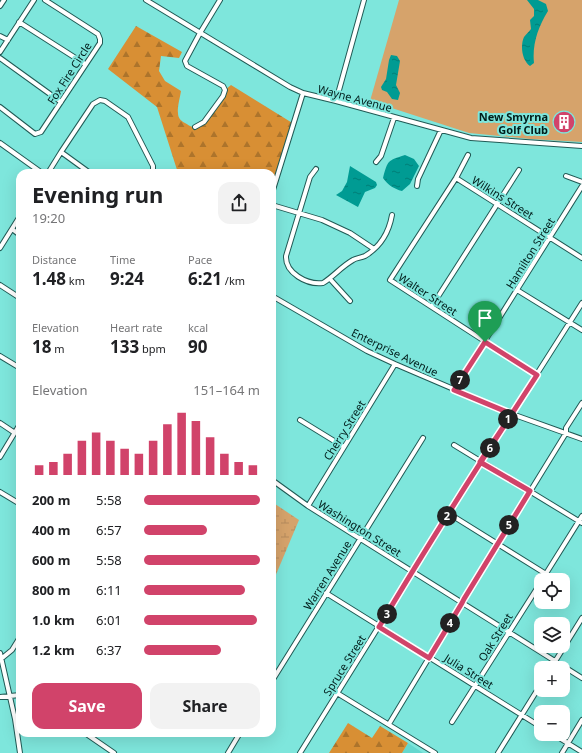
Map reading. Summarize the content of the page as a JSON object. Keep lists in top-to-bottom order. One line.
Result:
{"streets":{"street":["Fox Fire Circle","Wayne Avenue","Wilkins Street","Hamilton Street","Walter Street","Enterprise Avenue","Cherry Street","Washington Street","Warren Avenue","Oak Street","Spruce Street","Julia Street"]},"crossings":[["Wilkins Street","Hamilton Street"],["Wilkins Street","Walter Street"],["Hamilton Street","Walter Street"],["Hamilton Street","Enterprise Avenue"],["Walter Street","Spruce Street"],["Enterprise Avenue","Cherry Street"],["Enterprise Avenue","Spruce Street"],["Cherry Street","Washington Street"],["Washington Street","Warren Avenue"],["Washington Street","Oak Street"],["Washington Street","Spruce Street"],["Warren Avenue","Julia Street"],["Oak Street","Julia Street"],["Spruce Street","Julia Street"]],"places":{"building":["New Smyrna Golf Club"]},"page":{"heading":["Evening run","19:20"],"stats":[["Distance","1.48 km"],["Time","9:24"],["Pace","6:21 /km"],["Elevation","18 m"],["Heart rate","133 bpm"],["kcal","90"]],"pins":["7","1","6","2","5","3","4"],"chart":["Elevation","151–164 m"],"list":[{"name":"200 m","note":"5:58"},{"name":"400 m","note":"6:57"},{"name":"600 m","note":"5:58"},{"name":"800 m","note":"6:11"},{"name":"1.0 km","note":"6:01"},{"name":"1.2 km","note":"6:37"}],"map_buttons":["+","−"],"buttons":["Save","Share"]}}
